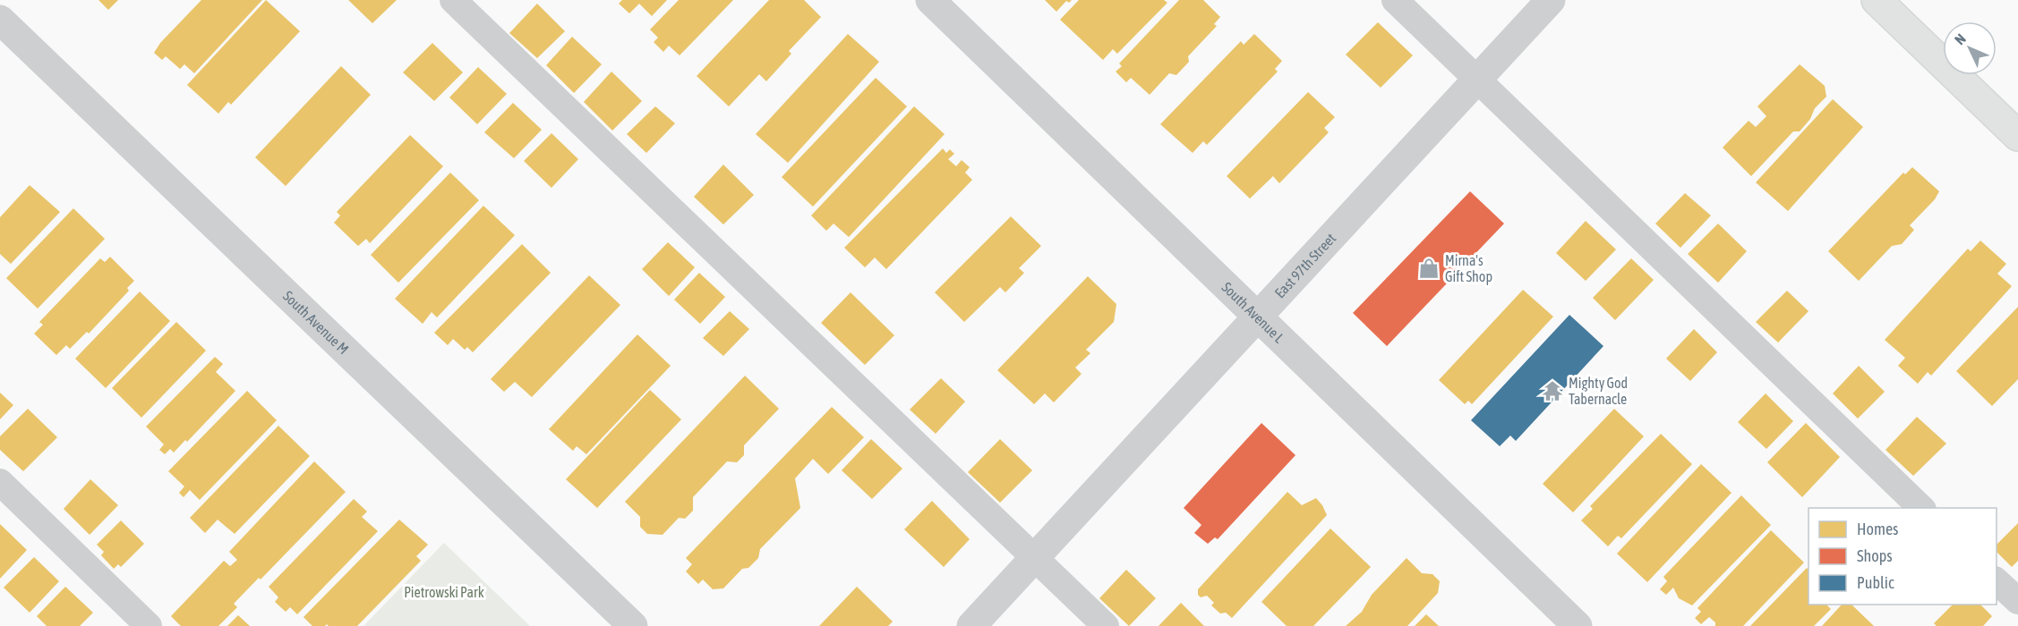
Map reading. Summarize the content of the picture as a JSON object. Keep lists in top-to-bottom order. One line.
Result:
{"streets":{"street":["East 97th Street","South Avenue L","South Avenue M"]},"crossings":[["East 97th Street","South Avenue L"]],"parks":["Pietrowski Park"],"places":{"shop":["Mirna's Gift Shop"],"temple":["Mighty God Tabernacle"]},"legend":["Homes","Shops","Public"],"north":"top left"}
